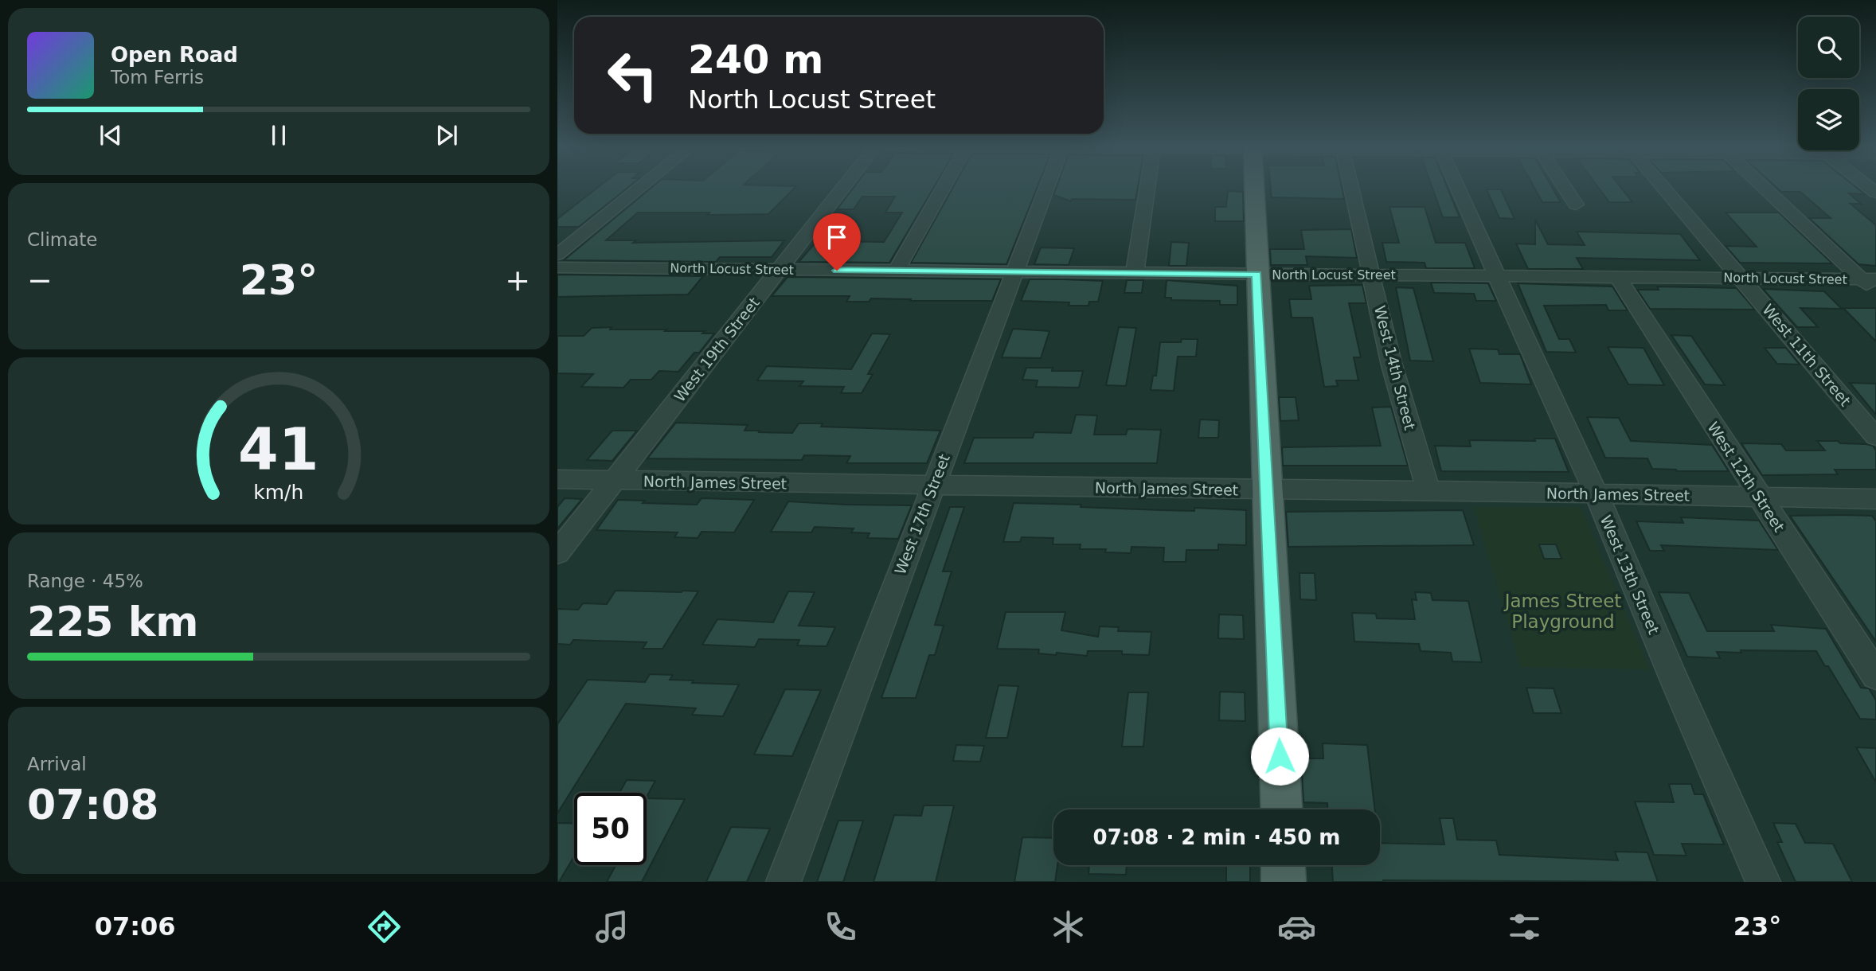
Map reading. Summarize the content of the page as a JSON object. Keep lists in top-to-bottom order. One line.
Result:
{"streets":{"street":["North Locust Street","West 19th Street","West 11th Street","West 14th Street","West 12th Street","North James Street","West 17th Street","West 13th Street"]},"crossings":[["North Locust Street","West 19th Street"],["North Locust Street","West 11th Street"],["North Locust Street","West 14th Street"],["North Locust Street","West 12th Street"],["North Locust Street","West 17th Street"],["North Locust Street","West 13th Street"],["West 19th Street","North James Street"],["West 14th Street","North James Street"],["West 12th Street","North James Street"],["North James Street","West 17th Street"],["North James Street","West 13th Street"]],"parks":["James Street Playground"],"page":{"turn":["240 m","North Locust Street"],"song":["Open Road","Tom Ferris"],"tile":["Climate",["Range · 45%","225 km"],["Arrival","07:08"]],"heat":["−","23°","+"],"limit":"50","trip":"07:08 · 2 min · 450 m","tabs":["07:06","23°"],"gauge":["41","km/h"]}}
